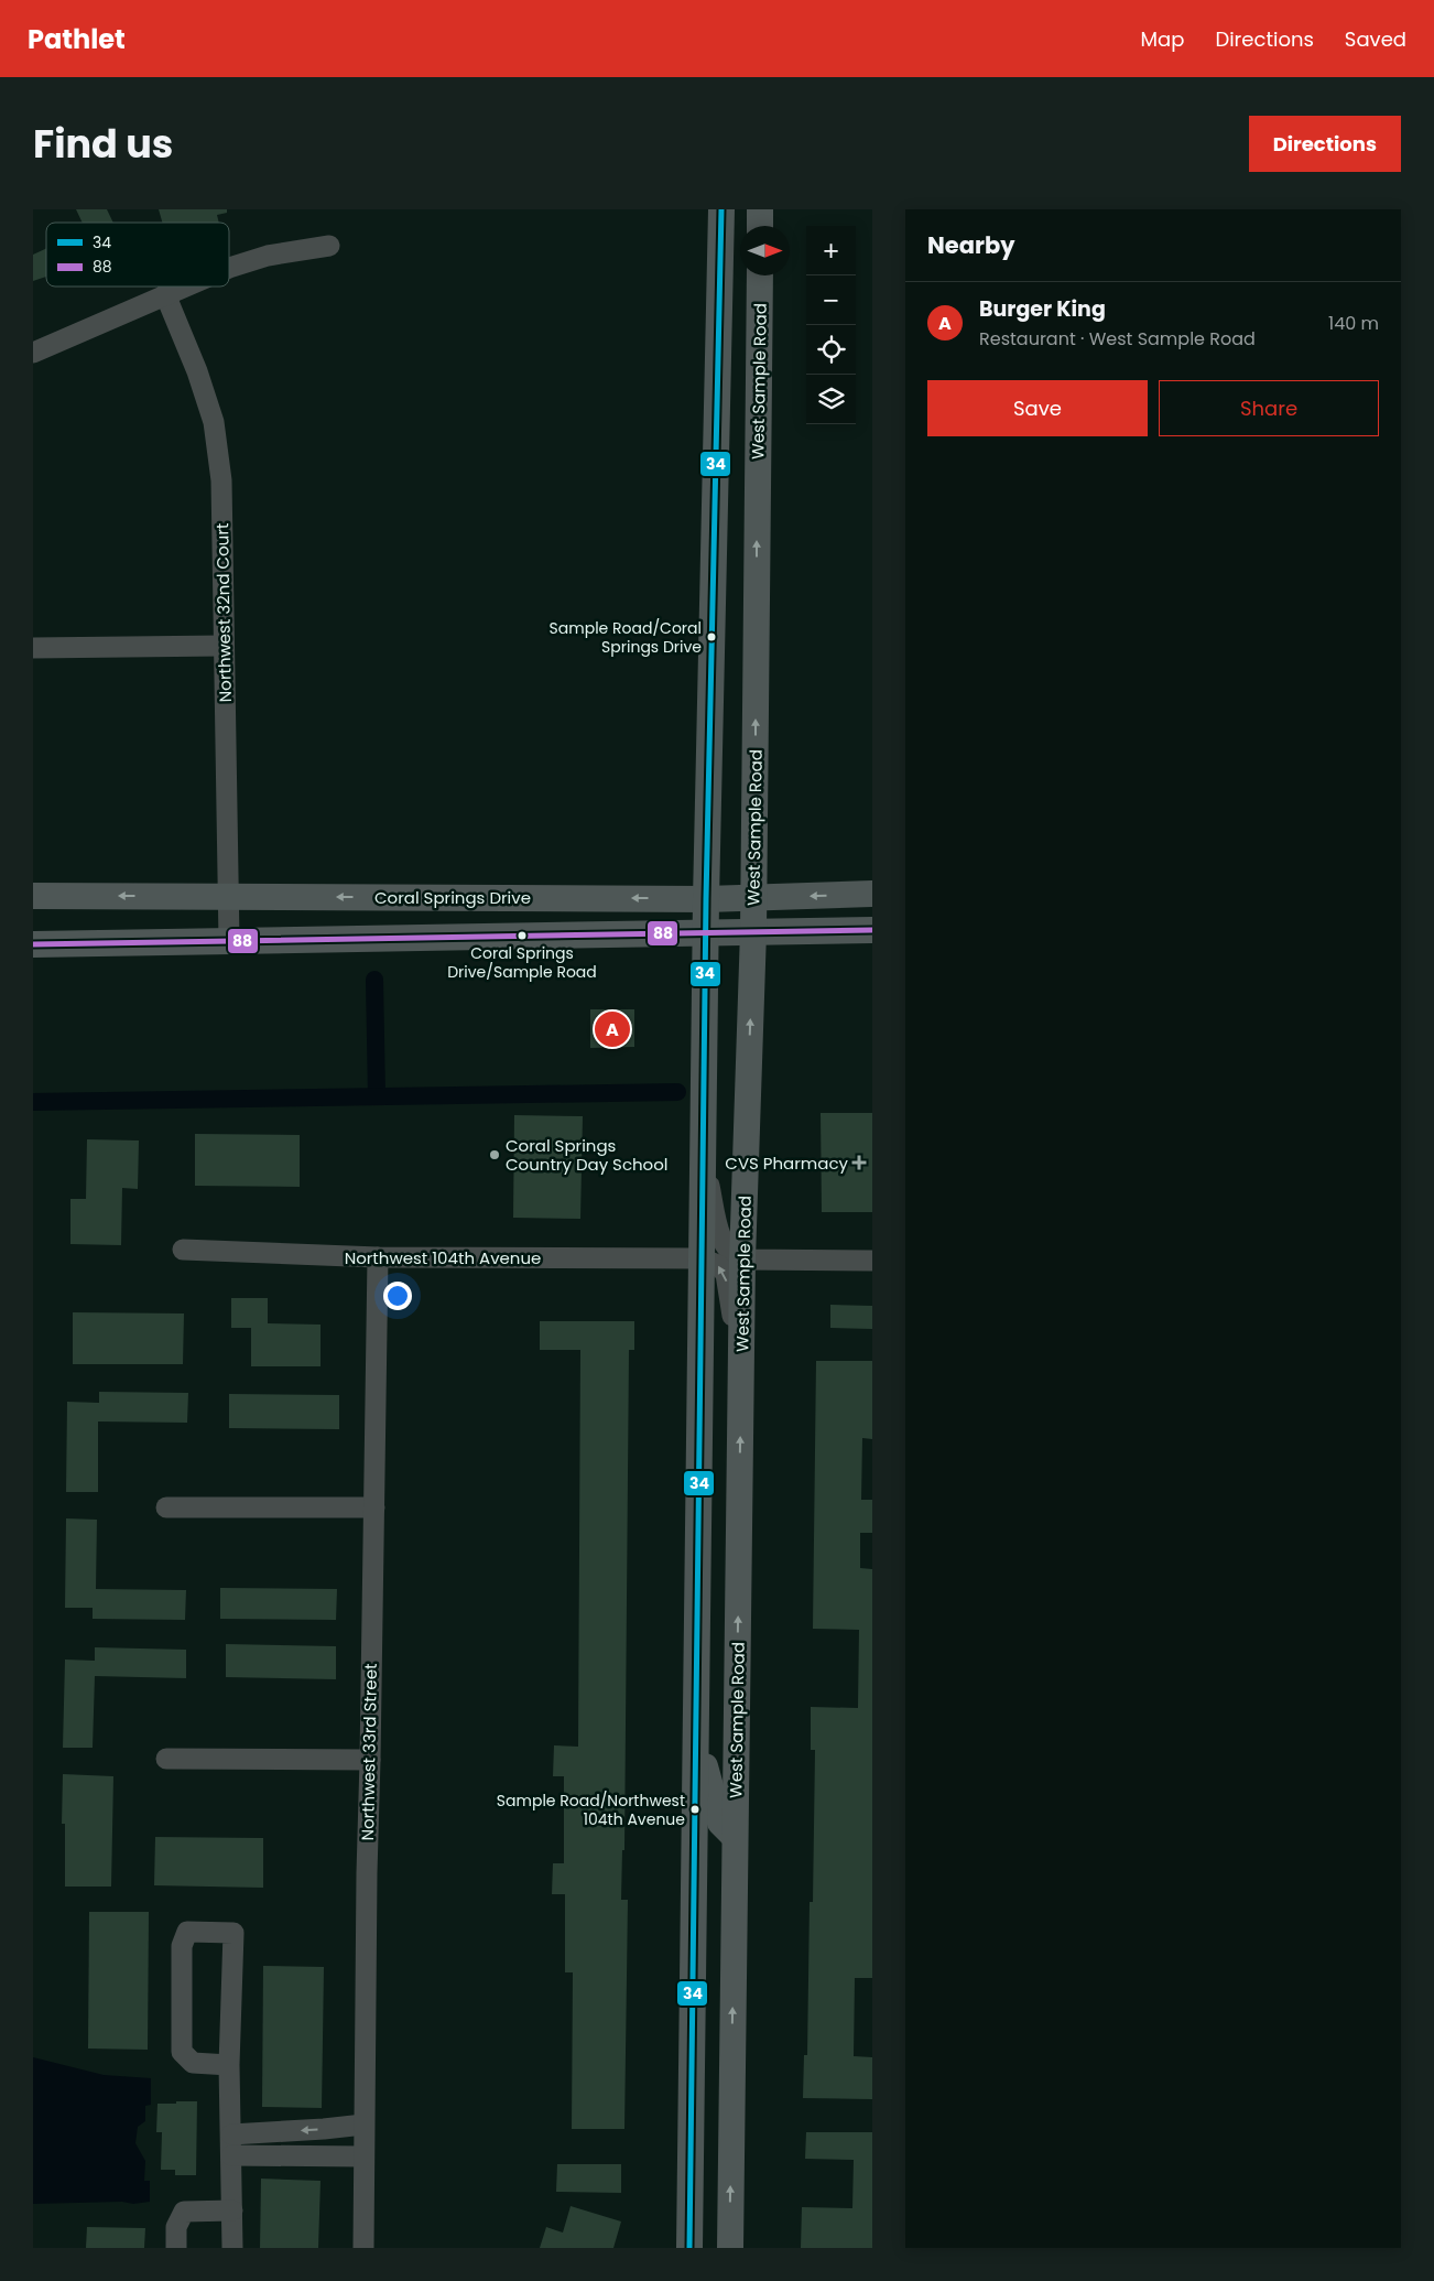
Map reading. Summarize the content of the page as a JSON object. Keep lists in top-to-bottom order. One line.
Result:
{"streets":{"main road":["West Sample Road","Coral Springs Drive"],"street":["Northwest 32nd Court","Northwest 104th Avenue","Northwest 33rd Street"]},"crossings":[["West Sample Road","Coral Springs Drive"],["Northwest 32nd Court","Coral Springs Drive"],["Northwest 104th Avenue","Northwest 33rd Street"]],"places":{"other":["Sample Road/Coral Springs Drive","Coral Springs Drive/Sample Road","Coral Springs Country Day School","Sample Road/Northwest 104th Avenue"],"health":["CVS Pharmacy"]},"lines":["transit line 34","transit line 88"],"legend":["34","88"],"north":"right","page":{"header":"Pathlet","nav":["Map","Directions","Saved"],"title":"Find us","buttons":["Directions",["Save","Share"]],"heading":"Nearby","map_buttons":["+","−"],"list":[{"mark":"A","name":"Burger King","note":"Restaurant · West Sample Road","value":"140 m"}],"pins":"A"}}
